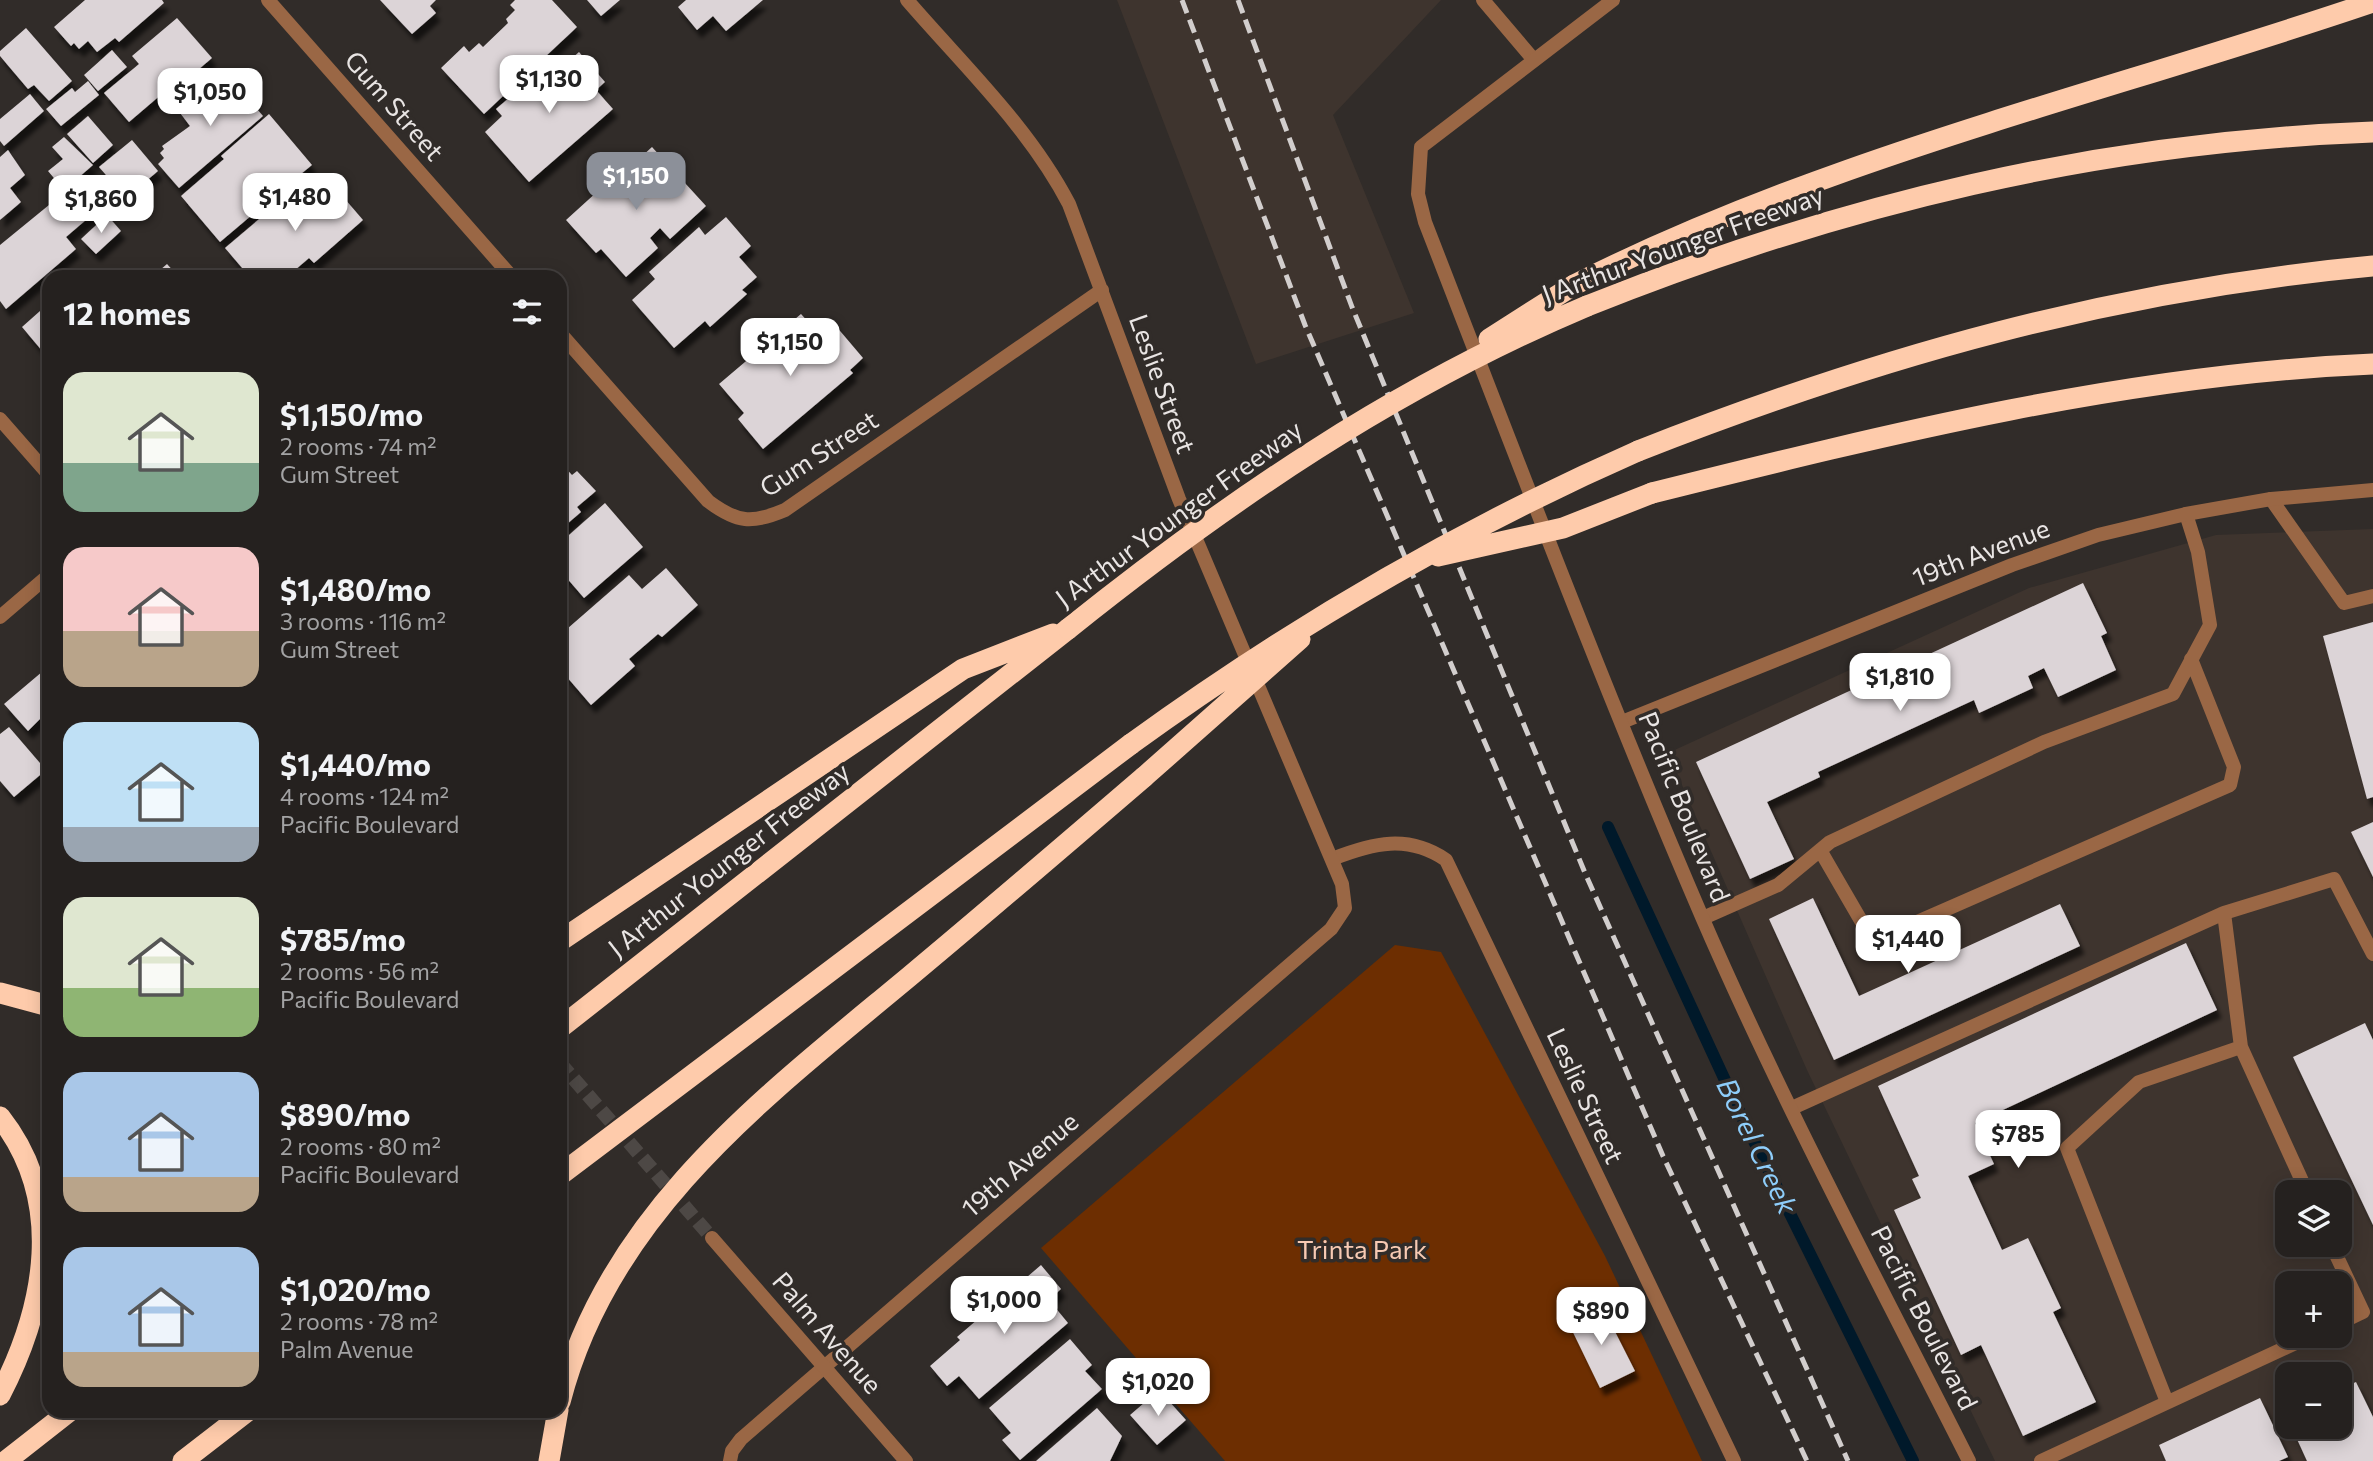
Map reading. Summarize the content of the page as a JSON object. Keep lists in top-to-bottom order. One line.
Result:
{"streets":{"highway":["J Arthur Younger Freeway"],"street":["Gum Street","Leslie Street","19th Avenue","Pacific Boulevard","Palm Avenue"]},"crossings":[["Gum Street","Leslie Street"],["Leslie Street","19th Avenue"],["19th Avenue","Pacific Boulevard"],["19th Avenue","Palm Avenue"]],"water":["Borel Creek"],"parks":["Trinta Park"],"page":{"price":["$1,130","$1,050","$1,150","$1,480","$1,860","$1,150","$1,810","$1,440","$785","$1,000","$890","$1,020"],"heading":"12 homes","list":[{"name":"$1,150/mo","note":"2 rooms · 74 m² · Gum Street"},{"name":"$1,480/mo","note":"3 rooms · 116 m² · Gum Street"},{"name":"$1,440/mo","note":"4 rooms · 124 m² · Pacific Boulevard"},{"name":"$785/mo","note":"2 rooms · 56 m² · Pacific Boulevard"},{"name":"$890/mo","note":"2 rooms · 80 m² · Pacific Boulevard"},{"name":"$1,020/mo","note":"2 rooms · 78 m² · Palm Avenue"}],"map_buttons":["+","−"]}}
